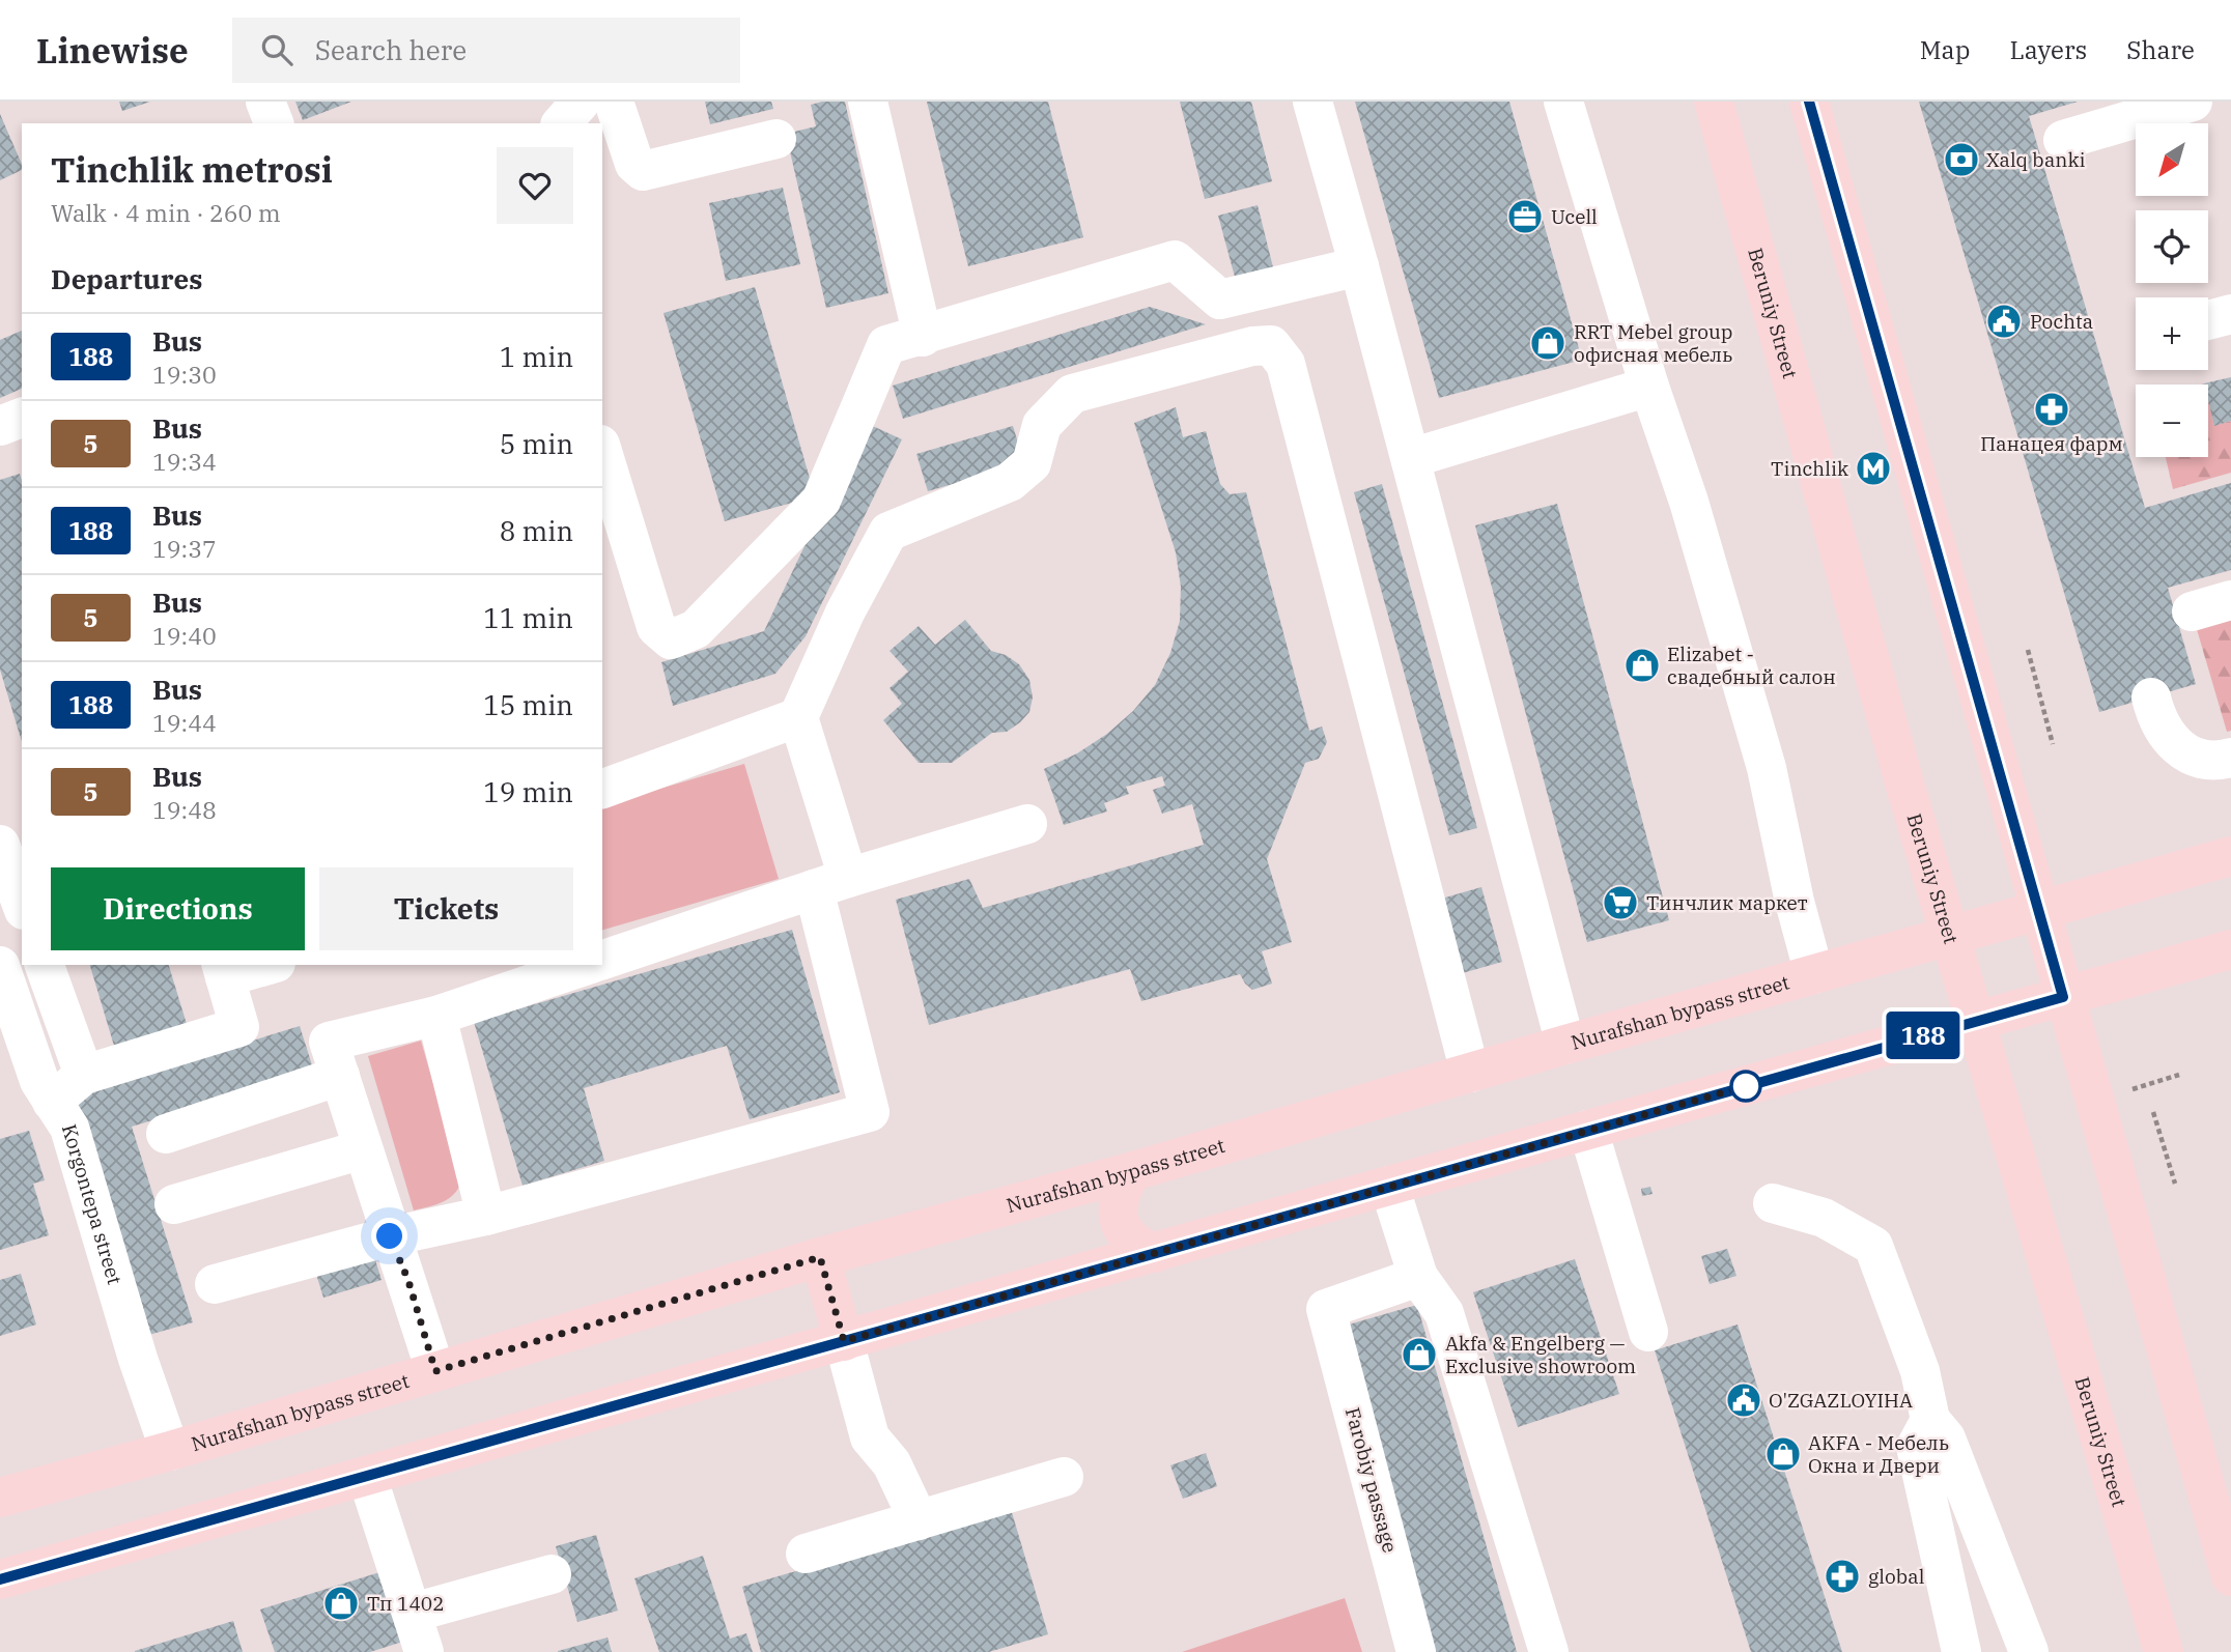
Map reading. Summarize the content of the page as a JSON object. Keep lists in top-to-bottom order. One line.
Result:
{"streets":{"main road":["Beruniy Street","Nurafshan bypass street"],"lane":["Korgontepa street","Farobiy passage"]},"crossings":[["Beruniy Street","Nurafshan bypass street"],["Nurafshan bypass street","Korgontepa street"]],"places":{"bank":["Xalq banki"],"office":["Ucell"],"public building":["Pochta","O'ZGAZLOYIHA"],"shop":["RRT Mebel group офисная мебель","Elizabet - свадебный салон","Akfa & Engelberg — Exclusive showroom","AKFA - Мебель Окна и Двери","Тп 1402"],"pharmacy":["Панацея фарм","global"],"metro station":["Tinchlik"],"supermarket":["Тинчлик маркет"]},"lines":["bus line 188"],"north":"bottom left","page":{"header":"Linewise","search":"Search here","nav":["Map","Layers","Share"],"on_map":"188","map_buttons":["+","−"],"heading":[["Tinchlik metrosi","Walk · 4 min · 260 m"],"Departures"],"list":[{"mark":"188","name":"Bus","note":"19:30","value":"1 min"},{"mark":"5","name":"Bus","note":"19:34","value":"5 min"},{"mark":"188","name":"Bus","note":"19:37","value":"8 min"},{"mark":"5","name":"Bus","note":"19:40","value":"11 min"},{"mark":"188","name":"Bus","note":"19:44","value":"15 min"},{"mark":"5","name":"Bus","note":"19:48","value":"19 min"}],"buttons":["Directions","Tickets"]}}
